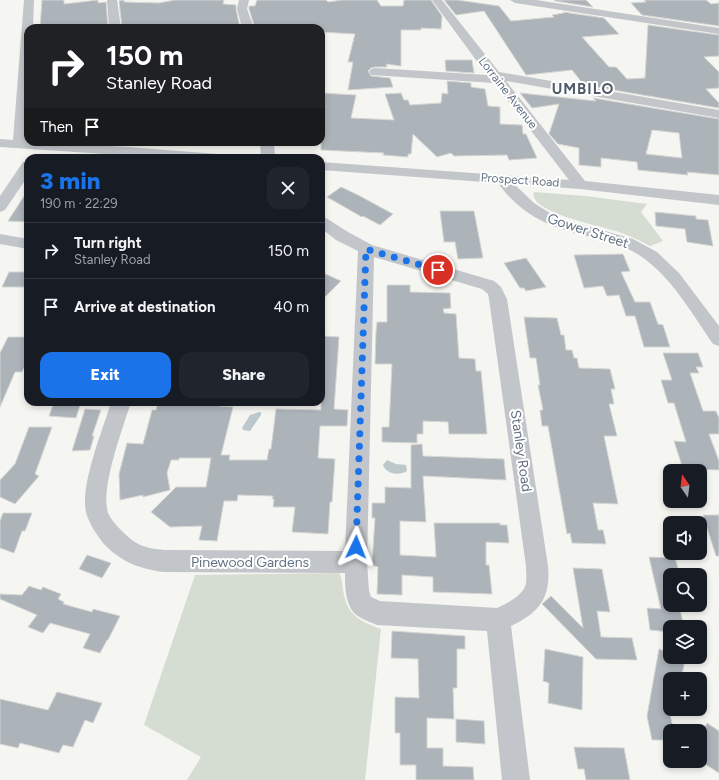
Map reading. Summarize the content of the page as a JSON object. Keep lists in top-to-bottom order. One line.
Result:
{"streets":{"street":["Lorraine Avenue","Prospect Road","Gower Street","Stanley Road","Pinewood Gardens"]},"crossings":[["Lorraine Avenue","Prospect Road"],["Prospect Road","Gower Street"]],"districts":["UMBILO"],"north":"top","page":{"turn":["150 m","Stanley Road"],"then":"Then","heading":["3 min","190 m · 22:29"],"list":[{"name":"Turn right","note":"Stanley Road","value":"150 m"},{"name":"Arrive at destination","value":"40 m"}],"buttons":["Exit","Share"],"map_buttons":["+","−"]}}
